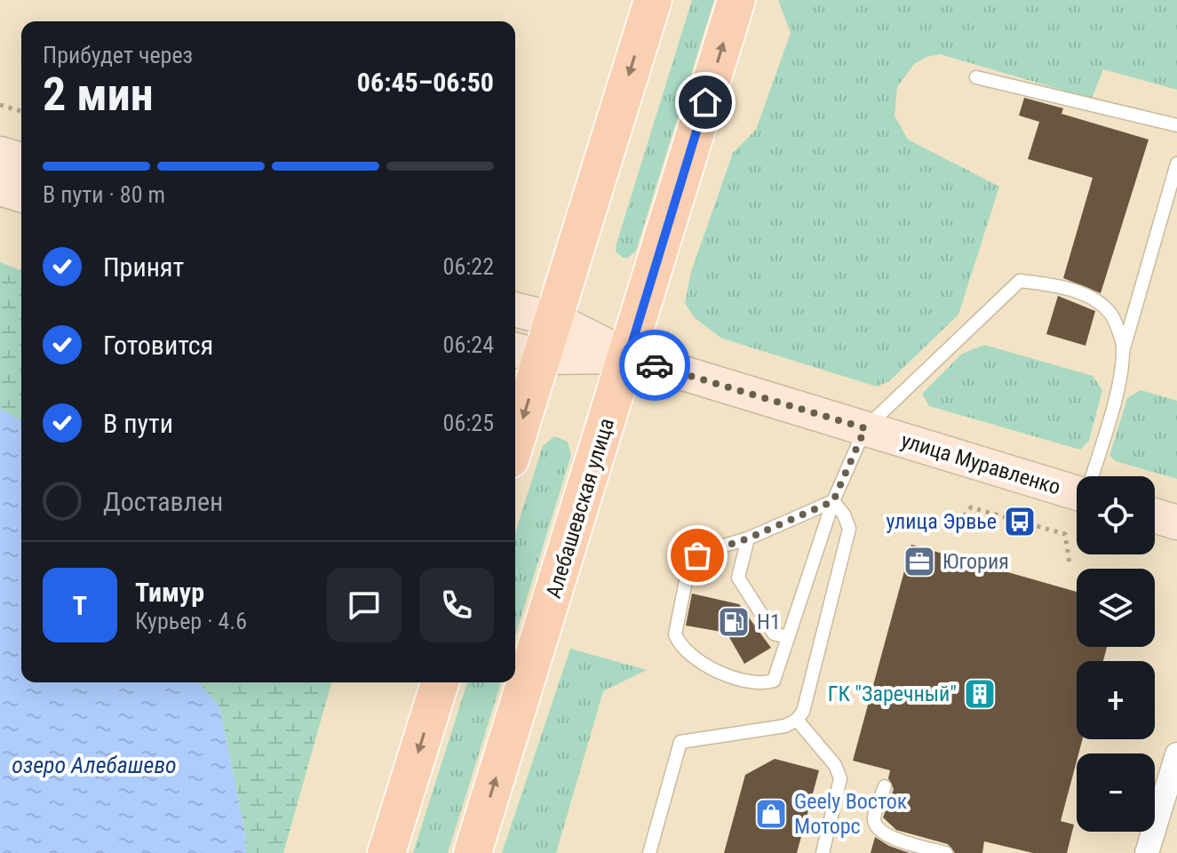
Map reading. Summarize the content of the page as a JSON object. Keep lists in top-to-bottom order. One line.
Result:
{"streets":{"main road":["улица Муравленко","Алебашевская улица"]},"crossings":[["улица Муравленко","Алебашевская улица"]],"water":["озеро Алебашево"],"places":{"bus stop":["улица Эрвье"],"office":["Югория"],"fuel station":["Н1"],"building":["ГК \"Заречный\""],"shop":["Geely Восток Моторс"]},"page":{"heading":["2 мин","Прибудет через","06:45–06:50"],"panel":["Тимур","Курьер · 4.6"],"bar":"В пути · 80 m","list":[["Принят","06:22"],["Готовится","06:24"],["В пути","06:25"],"Доставлен"],"map_buttons":["+","−"],"round":"Т"}}
